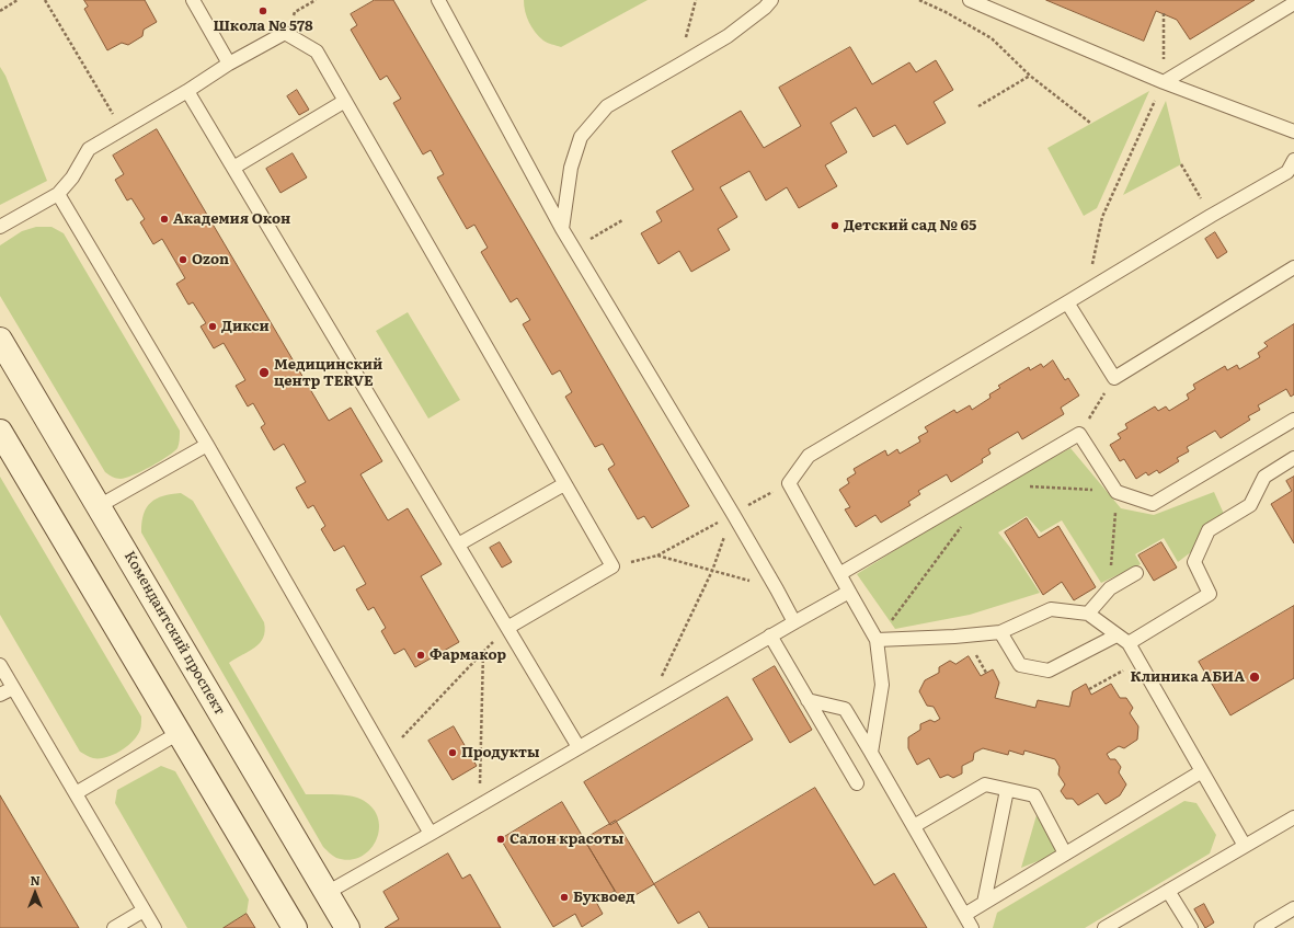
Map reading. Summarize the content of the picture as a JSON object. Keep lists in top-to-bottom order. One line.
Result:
{"streets":{"main road":["Комендантский проспект"]},"places":["Школа № 578","Академия Окон","Детский сад № 65","Ozon","Дикси","Медицинский центр TERVE","Фармакор","Клиника АБИА","Продукты","Салон красоты","Буквоед"],"north":"top"}
